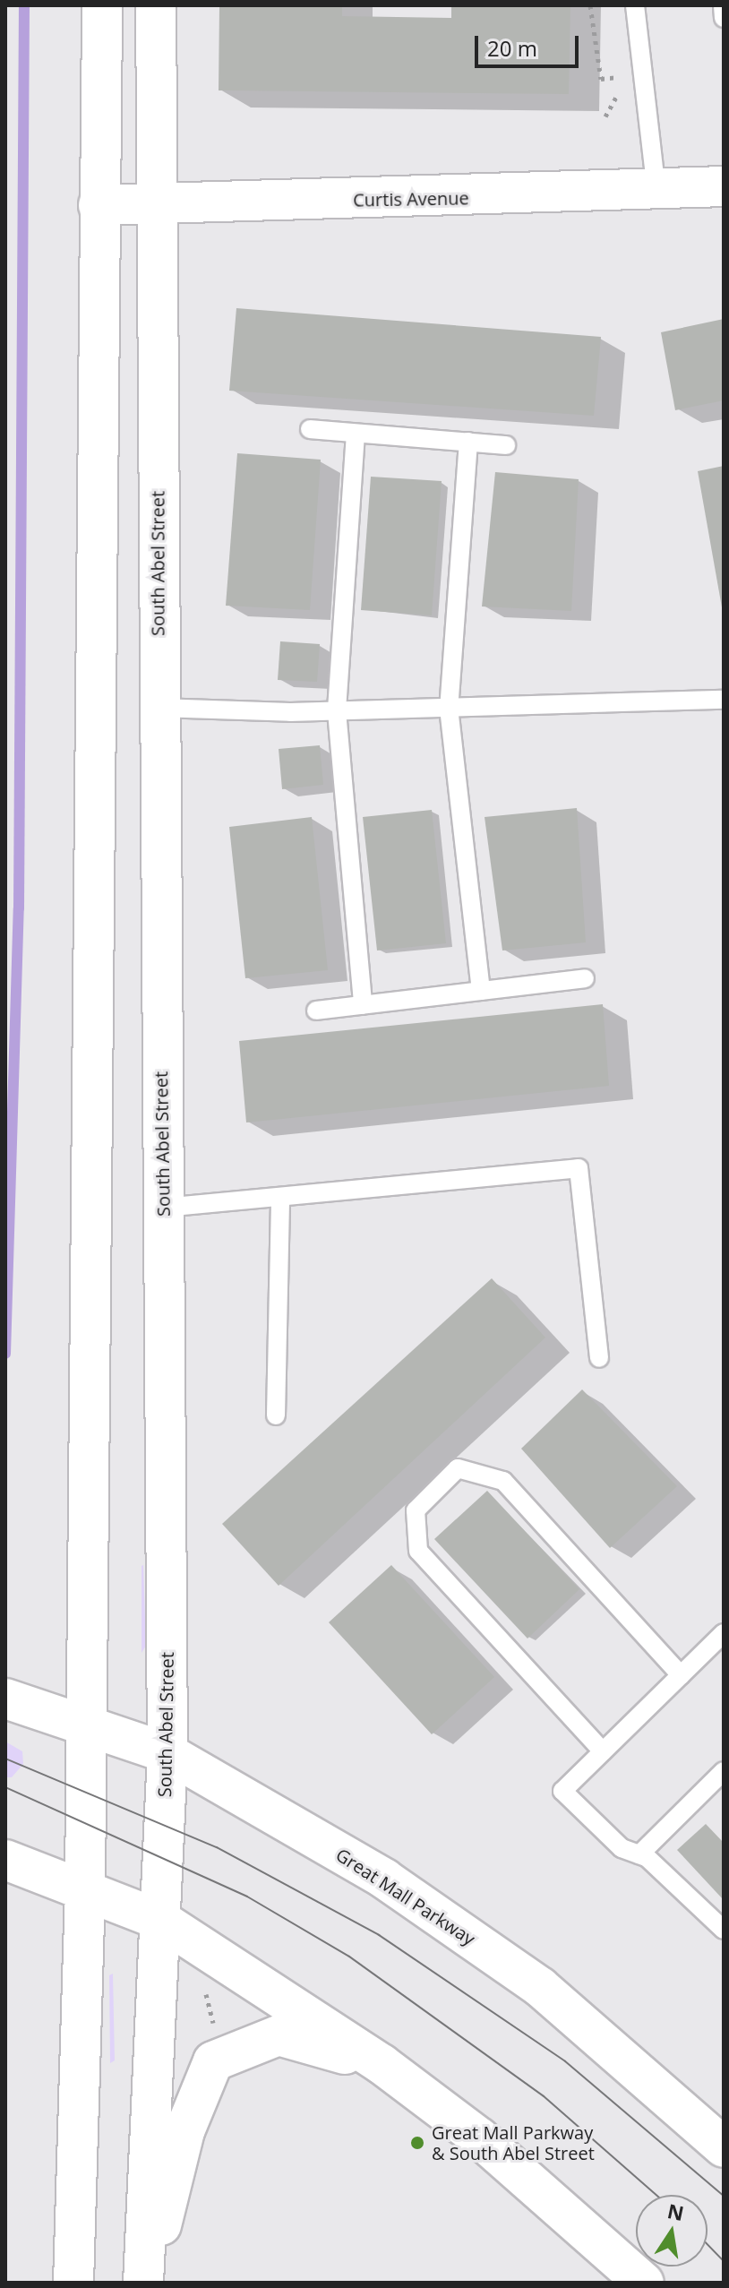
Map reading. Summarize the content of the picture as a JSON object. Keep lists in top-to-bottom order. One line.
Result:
{"streets":{"main road":["Curtis Avenue","South Abel Street","Great Mall Parkway"]},"crossings":[["Curtis Avenue","South Abel Street"],["South Abel Street","Great Mall Parkway"]],"places":["Great Mall Parkway & South Abel Street"],"scale_bar":"20 m","north":"top"}
